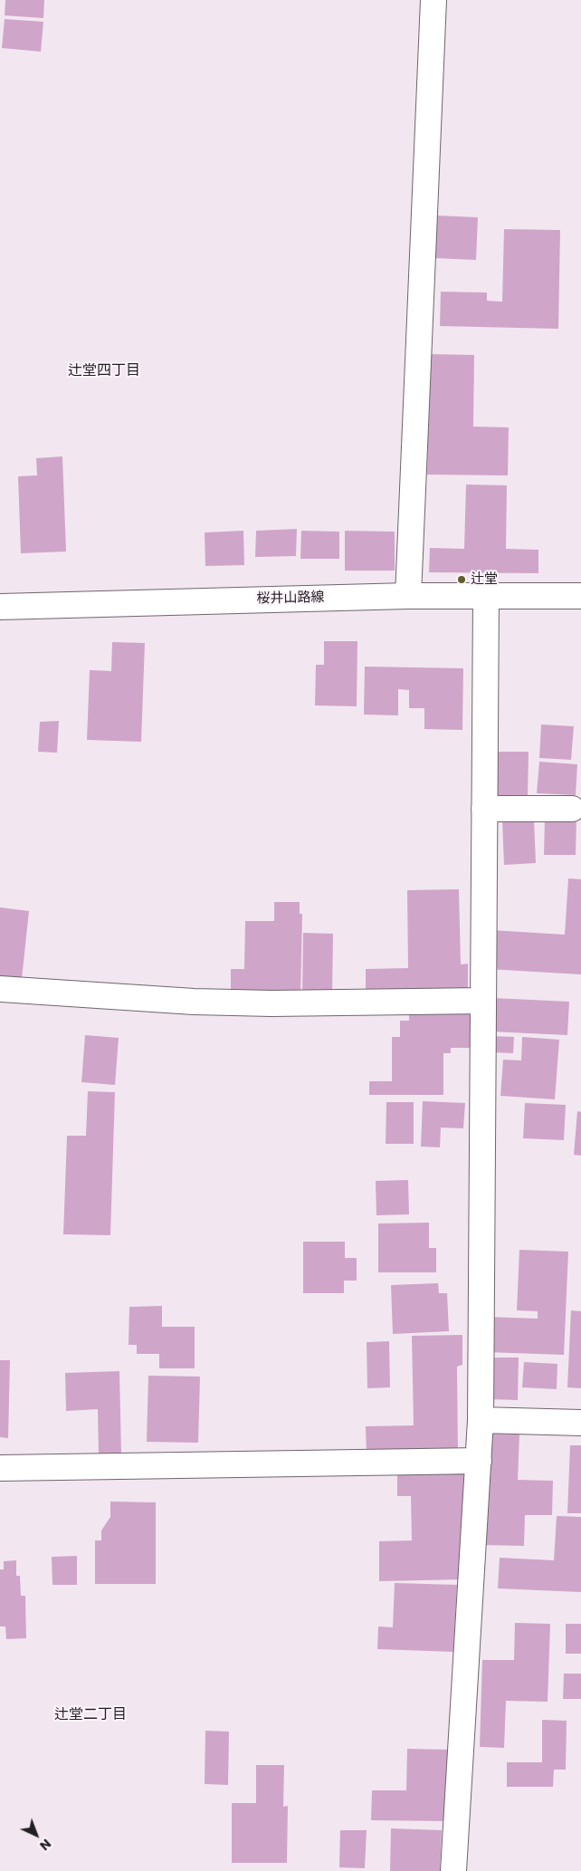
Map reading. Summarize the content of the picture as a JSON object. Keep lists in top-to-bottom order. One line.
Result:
{"streets":{"street":["桜井山路線"]},"districts":["辻堂四丁目","辻堂二丁目"],"places":["辻堂"],"north":"bottom right"}
